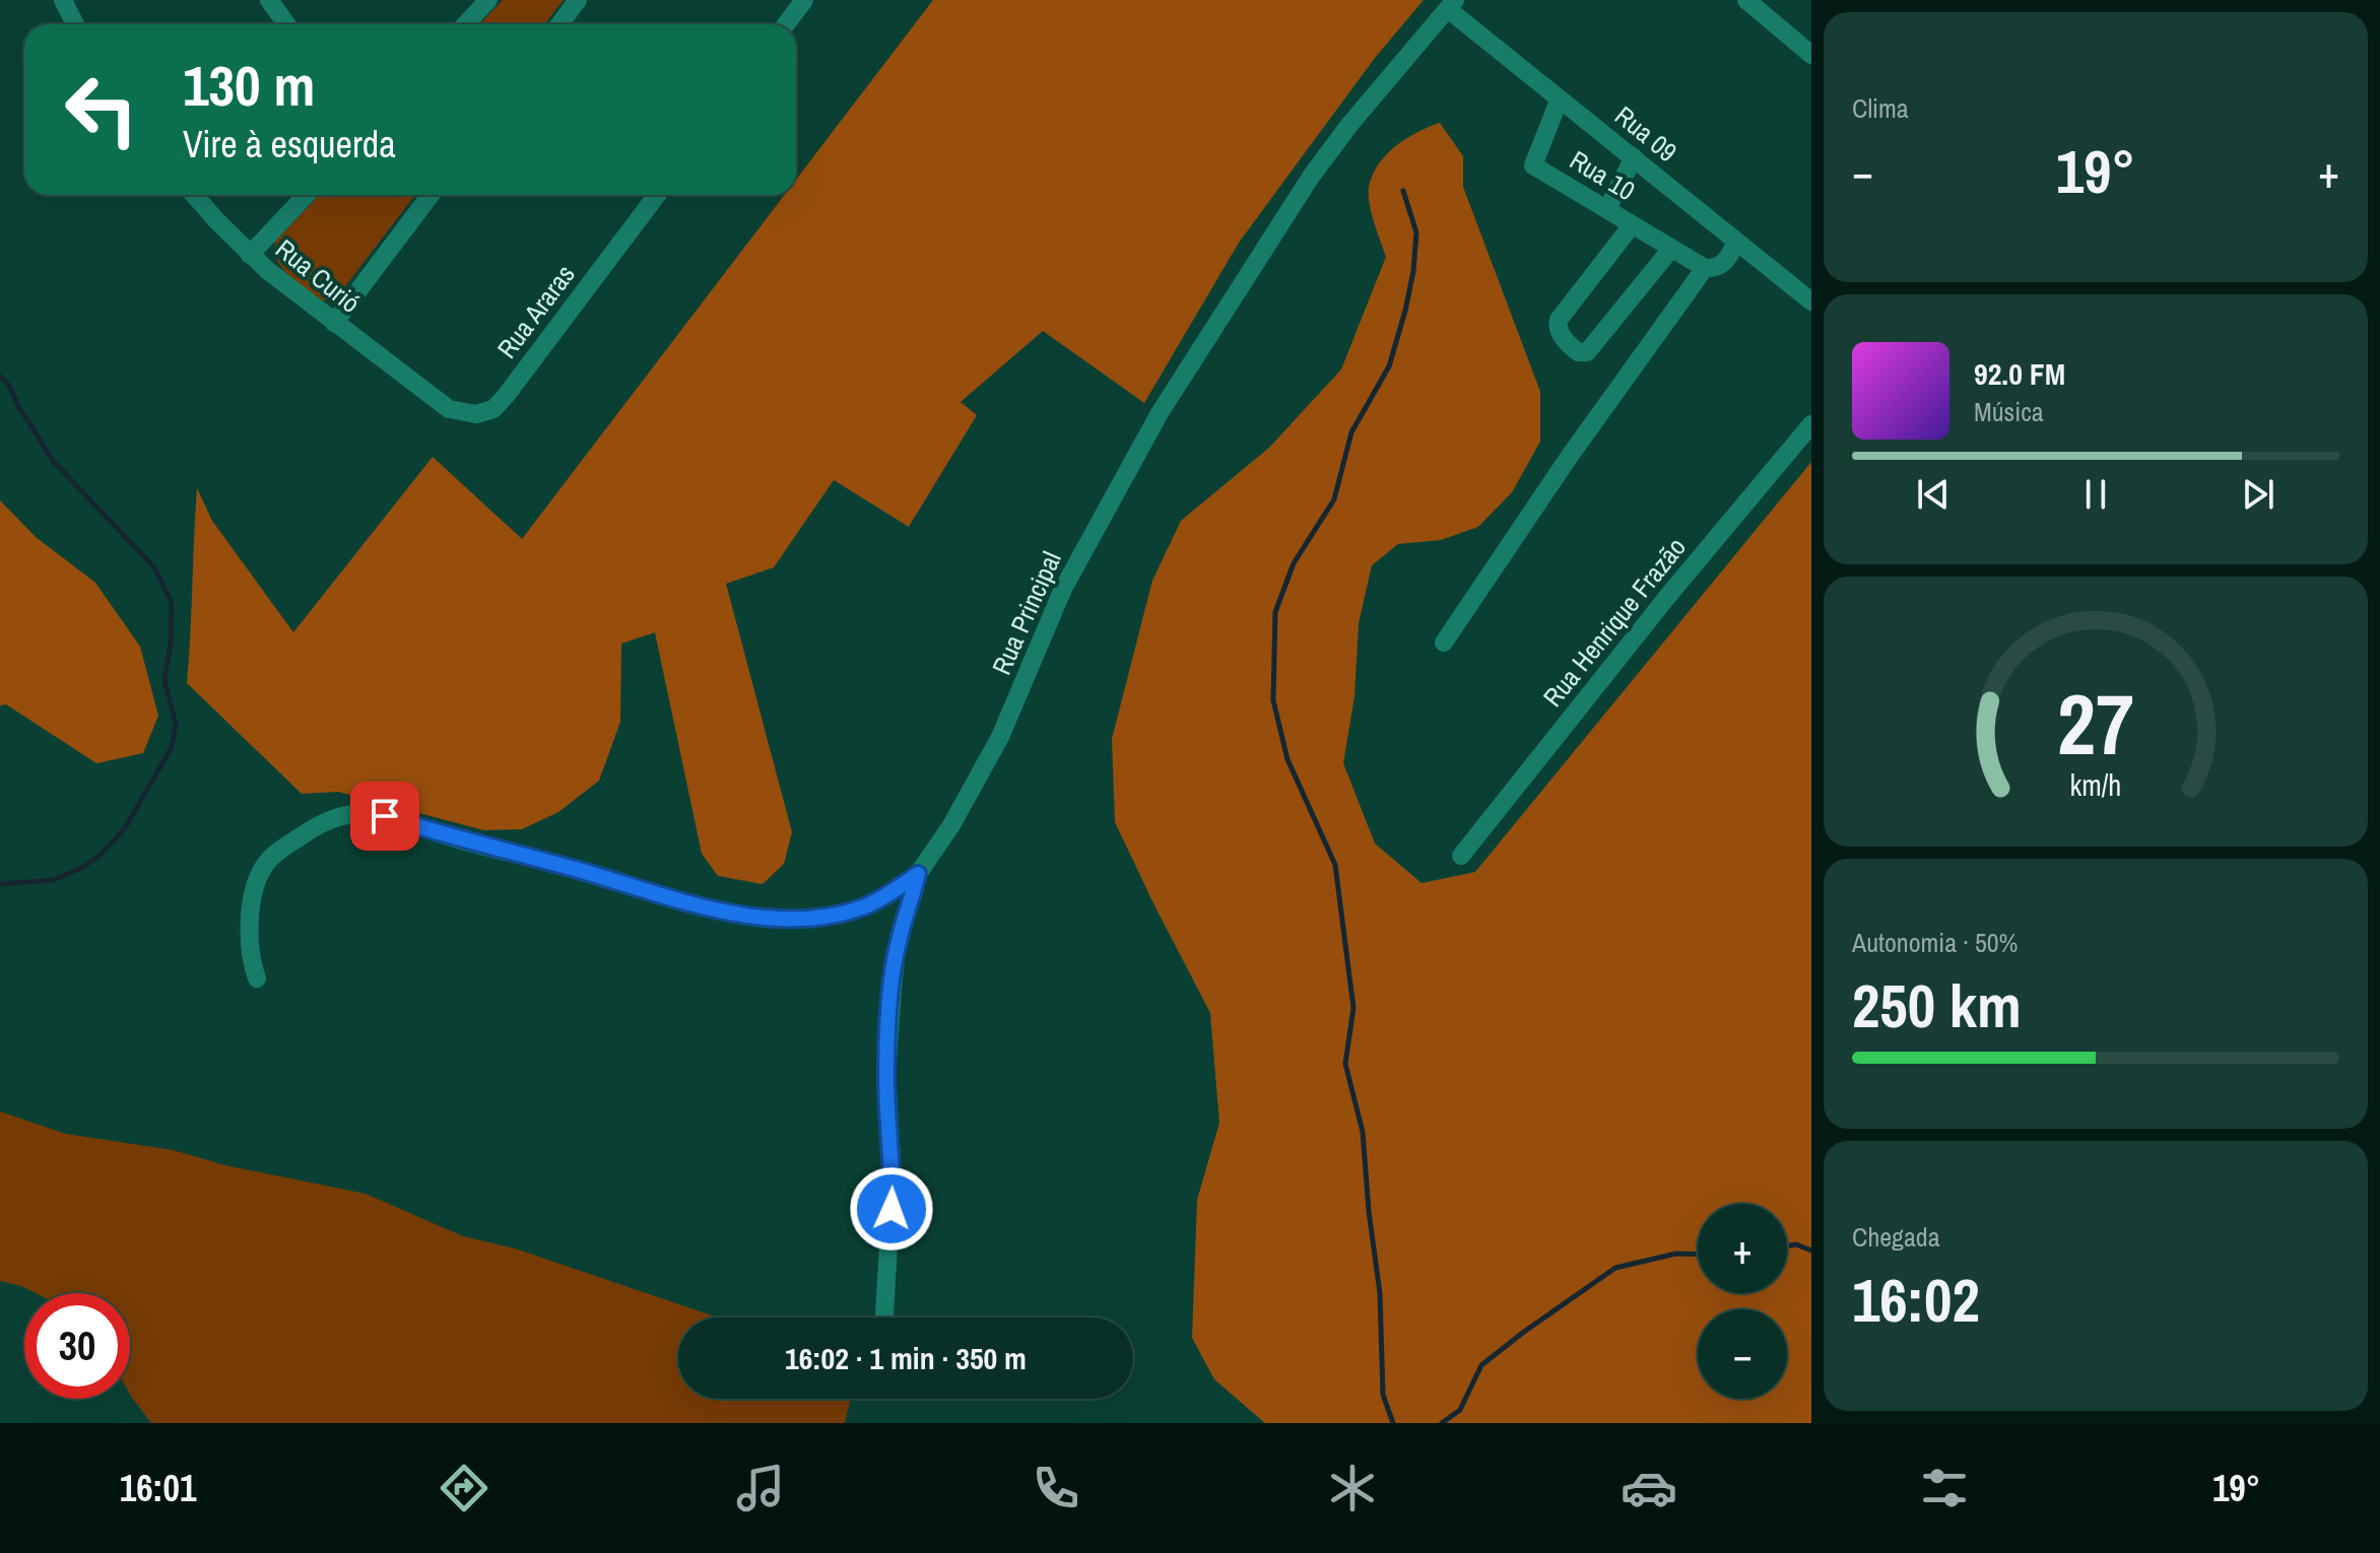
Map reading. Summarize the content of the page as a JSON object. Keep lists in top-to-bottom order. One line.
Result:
{"streets":{"street":["Rua 09","Rua 10","Rua Curió","Rua Araras","Rua Principal","Rua Henrique Frazão"]},"crossings":[["Rua 09","Rua 10"],["Rua 09","Rua Principal"],["Rua Curió","Rua Araras"]],"page":{"tile":["Clima",["Autonomia · 50%","250 km"],["Chegada","16:02"]],"turn":["130 m","Vire à esquerda"],"heat":["−","19°","+"],"song":["92.0 FM","Música"],"map_buttons":["+","−"],"limit":"30","trip":"16:02 · 1 min · 350 m","tabs":["16:01","19°"],"gauge":["27","km/h"]}}
